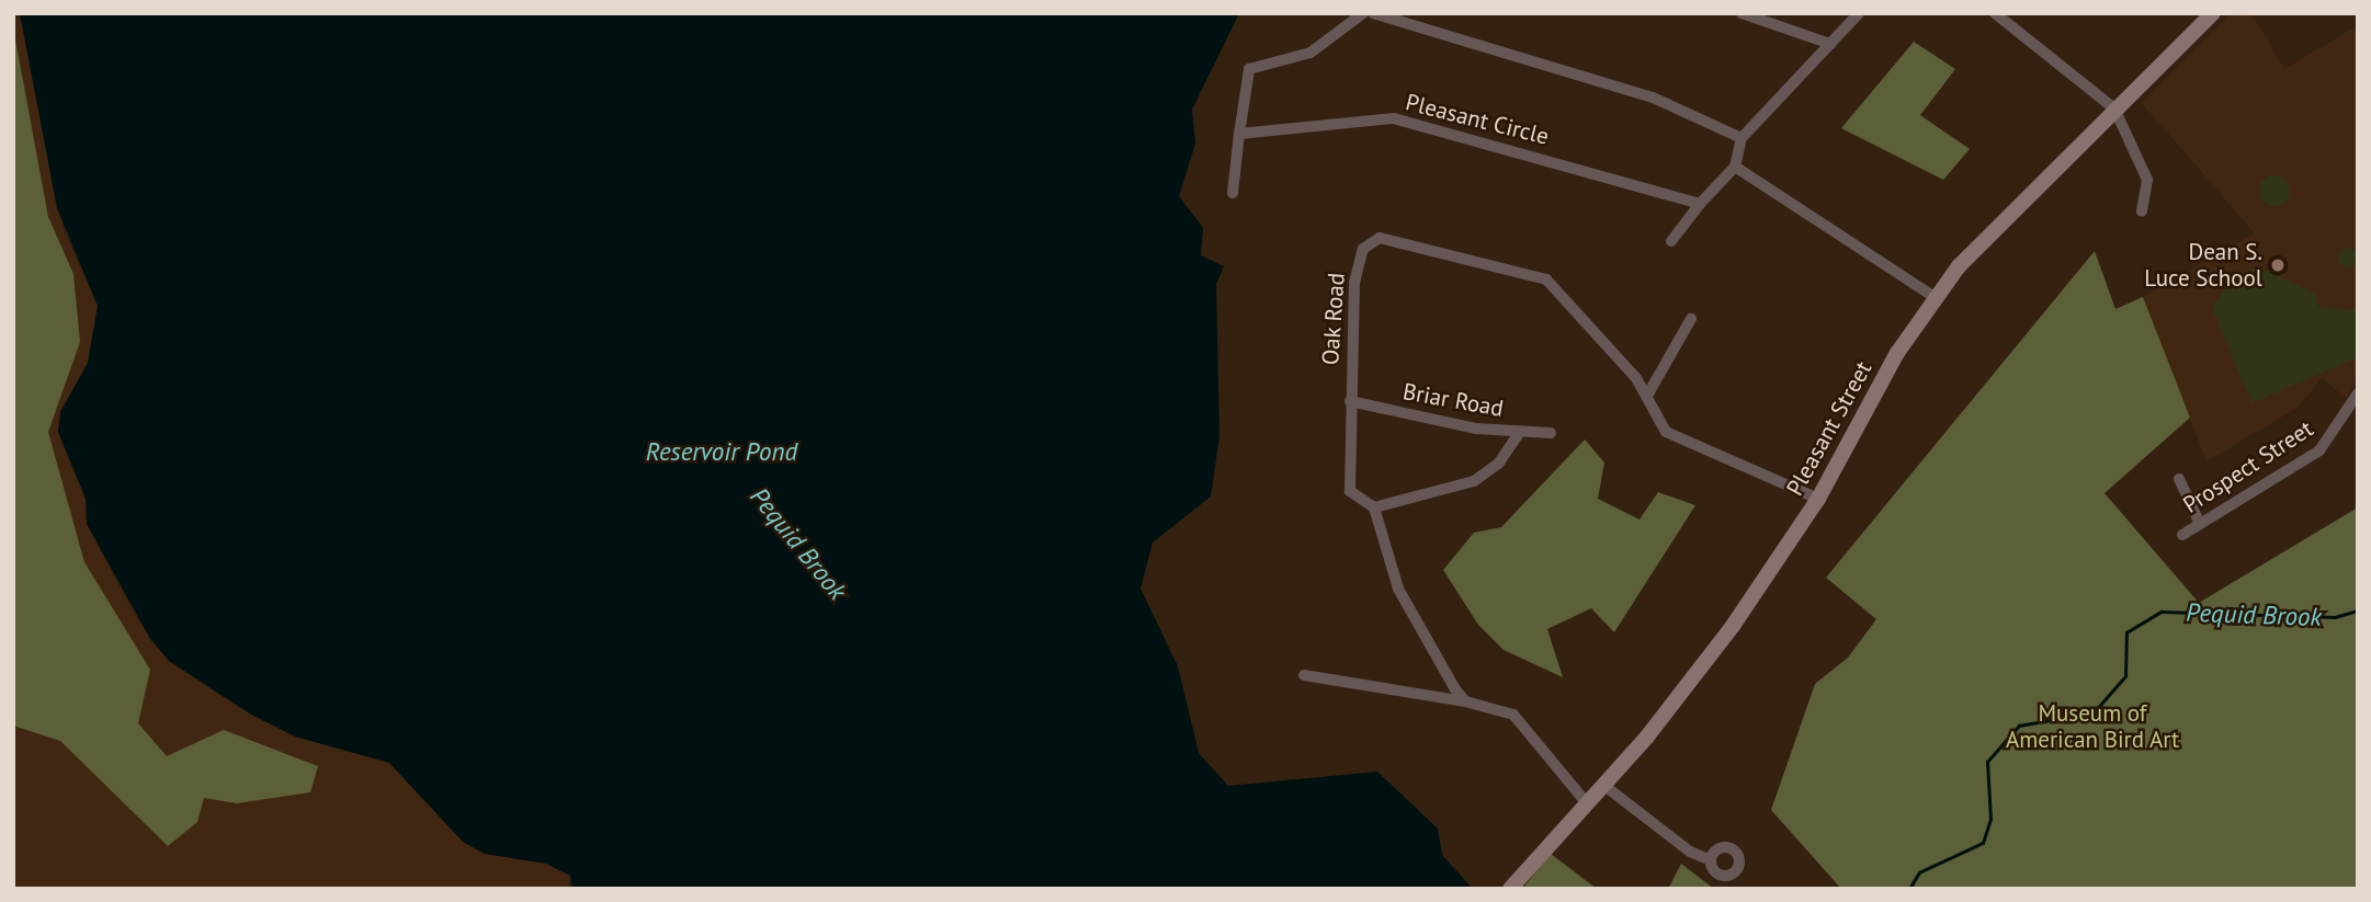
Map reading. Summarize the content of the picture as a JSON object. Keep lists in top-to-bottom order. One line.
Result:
{"streets":{"main road":["Pleasant Street"],"street":["Pleasant Circle","Oak Road","Briar Road","Prospect Street"]},"crossings":[["Oak Road","Briar Road"],["Oak Road","Pleasant Street"]],"water":["Reservoir Pond","Pequid Brook"],"parks":["Museum of American Bird Art"],"places":["Dean S. Luce School"]}
